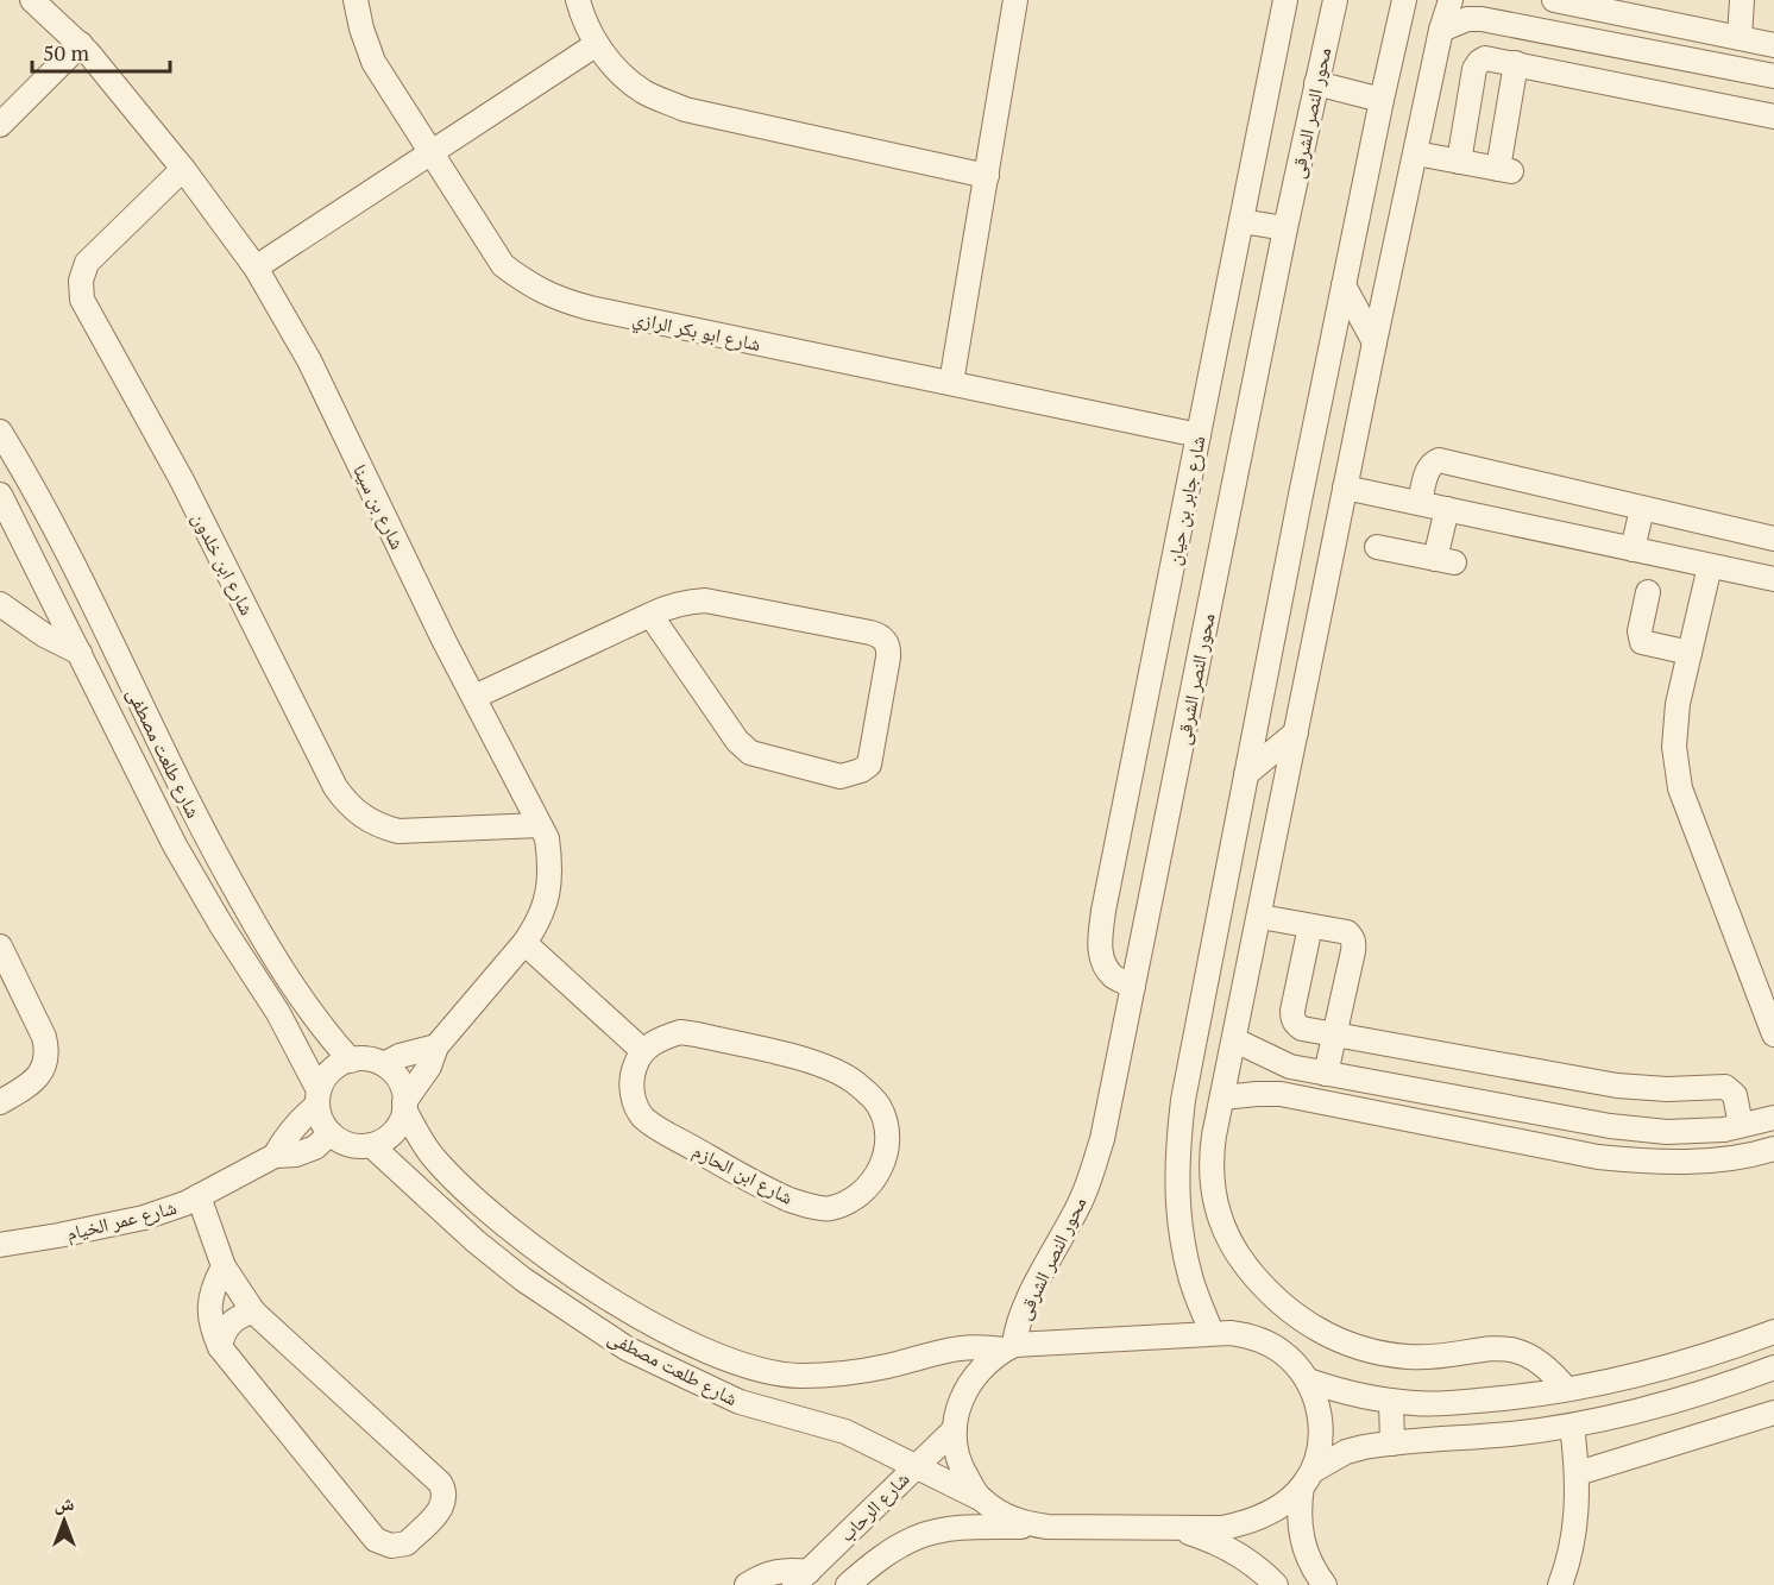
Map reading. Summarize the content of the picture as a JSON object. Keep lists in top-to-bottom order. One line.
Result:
{"streets":{"street":["محور النصر الشرقى","شارع ابو بكر الرازي","شارع جابر بن حيان","شارع بن سينا","شارع ابن خلدون","شارع طلعت مصطفى","شارع ابن الحازم","شارع عمر الخيام","شارع الرحاب"]},"crossings":[["محور النصر الشرقى","شارع جابر بن حيان"],["محور النصر الشرقى","شارع طلعت مصطفى"],["شارع ابو بكر الرازي","شارع جابر بن حيان"],["شارع بن سينا","شارع ابن خلدون"],["شارع بن سينا","شارع طلعت مصطفى"],["شارع بن سينا","شارع عمر الخيام"],["شارع طلعت مصطفى","شارع عمر الخيام"],["شارع طلعت مصطفى","شارع الرحاب"]],"scale_bar":"50 m","north":"top"}
